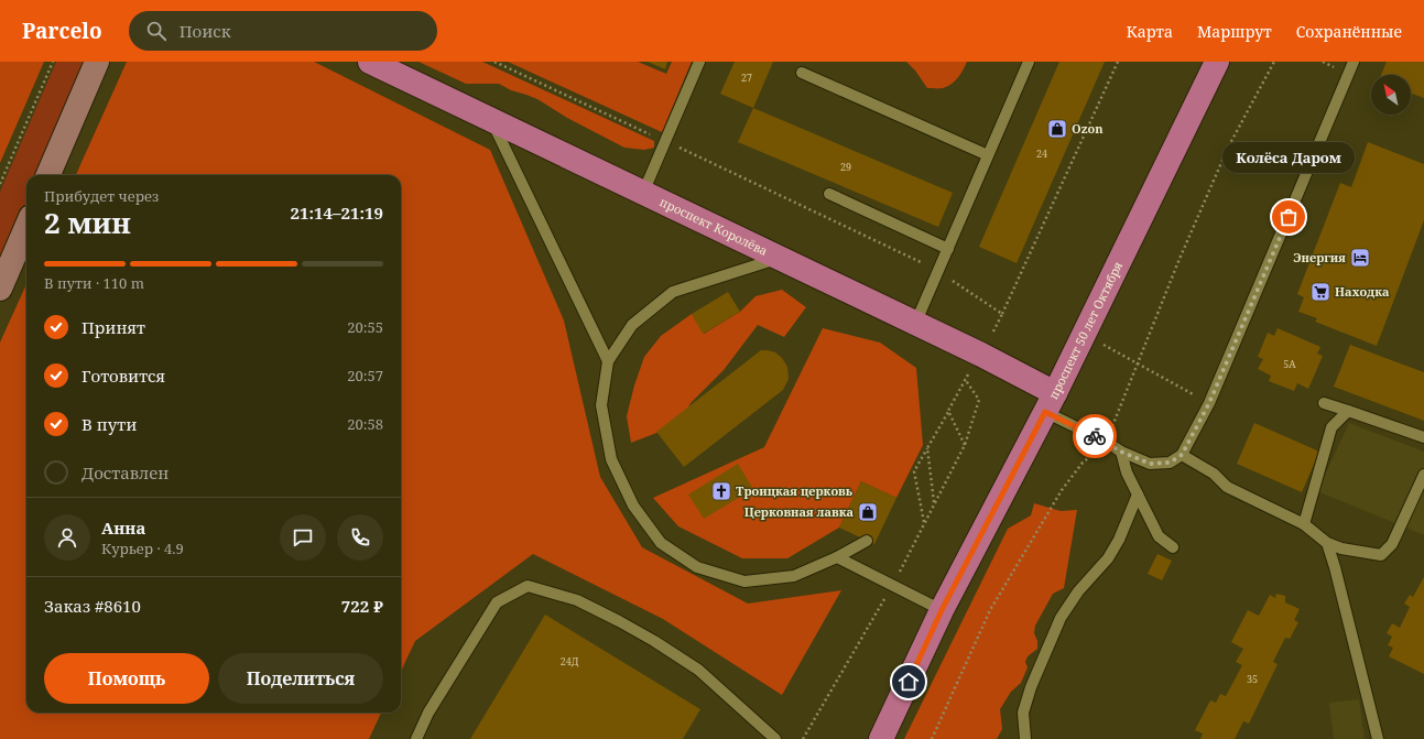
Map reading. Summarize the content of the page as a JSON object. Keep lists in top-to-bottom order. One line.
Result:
{"streets":{"main road":["проспект Королёва","проспект 50 лет Октября"]},"crossings":[["проспект Королёва","проспект 50 лет Октября"]],"places":{"shop":["Ozon","Церковная лавка"],"other":["Колёса Даром"],"hotel":["Энергия"],"supermarket":["Находка"],"church":["Троицкая церковь"]},"house_numbers":["27","24","29","5А","24Д","35"],"north":"top left","page":{"header":"Parcelo","search":"Поиск","nav":["Карта","Маршрут","Сохранённые"],"bubble":"Колёса Даром","heading":["2 мин","Прибудет через","21:14–21:19"],"panel":["Анна","Курьер · 4.9","Заказ #8610","722 ₽"],"bar":"В пути · 110 m","list":[["Принят","20:55"],["Готовится","20:57"],["В пути","20:58"],"Доставлен"],"buttons":["Помощь","Поделиться"]}}
